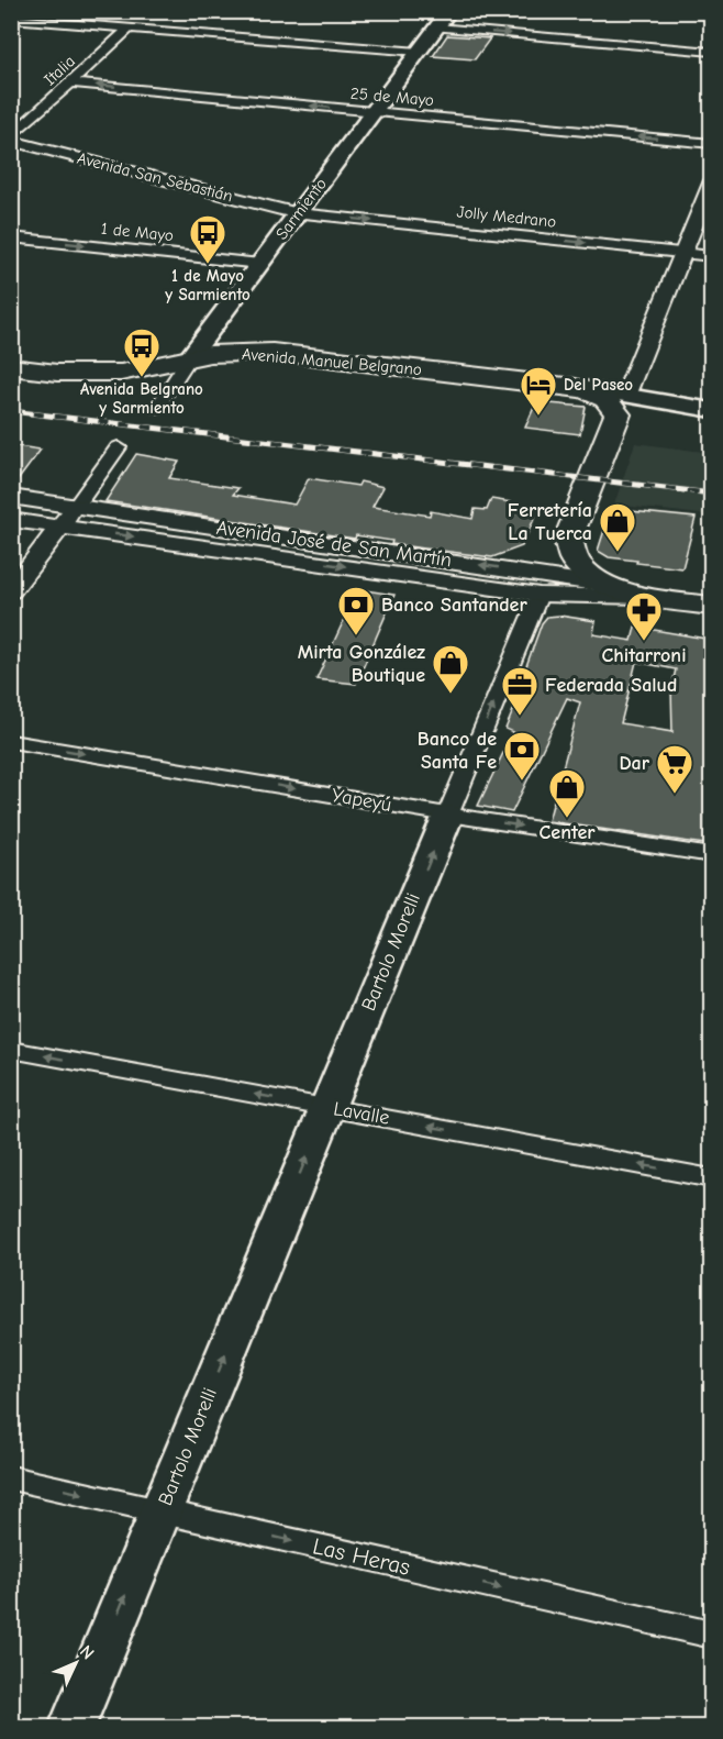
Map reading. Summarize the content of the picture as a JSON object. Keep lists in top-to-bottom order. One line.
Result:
{"streets":{"main road":["Sarmiento","Avenida Manuel Belgrano","Avenida José de San Martín","Bartolo Morelli"],"street":["Italia","25 de Mayo","Avenida San Sebastián","Jolly Medrano","1 de Mayo","Yapeyú","Lavalle","Las Heras"]},"crossings":[["Italia","25 de Mayo"],["Italia","Avenida San Sebastián"],["25 de Mayo","Sarmiento"],["Avenida San Sebastián","Sarmiento"],["Avenida San Sebastián","Jolly Medrano"],["Sarmiento","Jolly Medrano"],["Sarmiento","1 de Mayo"],["Sarmiento","Avenida Manuel Belgrano"],["Jolly Medrano","Bartolo Morelli"],["Avenida Manuel Belgrano","Bartolo Morelli"],["Avenida José de San Martín","Bartolo Morelli"],["Yapeyú","Bartolo Morelli"],["Bartolo Morelli","Lavalle"],["Bartolo Morelli","Las Heras"]],"one_way":["Jolly Medrano","1 de Mayo","Yapeyú","Bartolo Morelli","Lavalle","Las Heras"],"places":{"bus stop":["1 de Mayo y Sarmiento","Avenida Belgrano y Sarmiento"],"hotel":["Del Paseo"],"shop":["Ferretería La Tuerca","Mirta González Boutique","Center"],"bank":["Banco Santander","Banco de Santa Fe"],"pharmacy":["Chitarroni"],"office":["Federada Salud"],"supermarket":["Dar"]},"north":"top right"}
